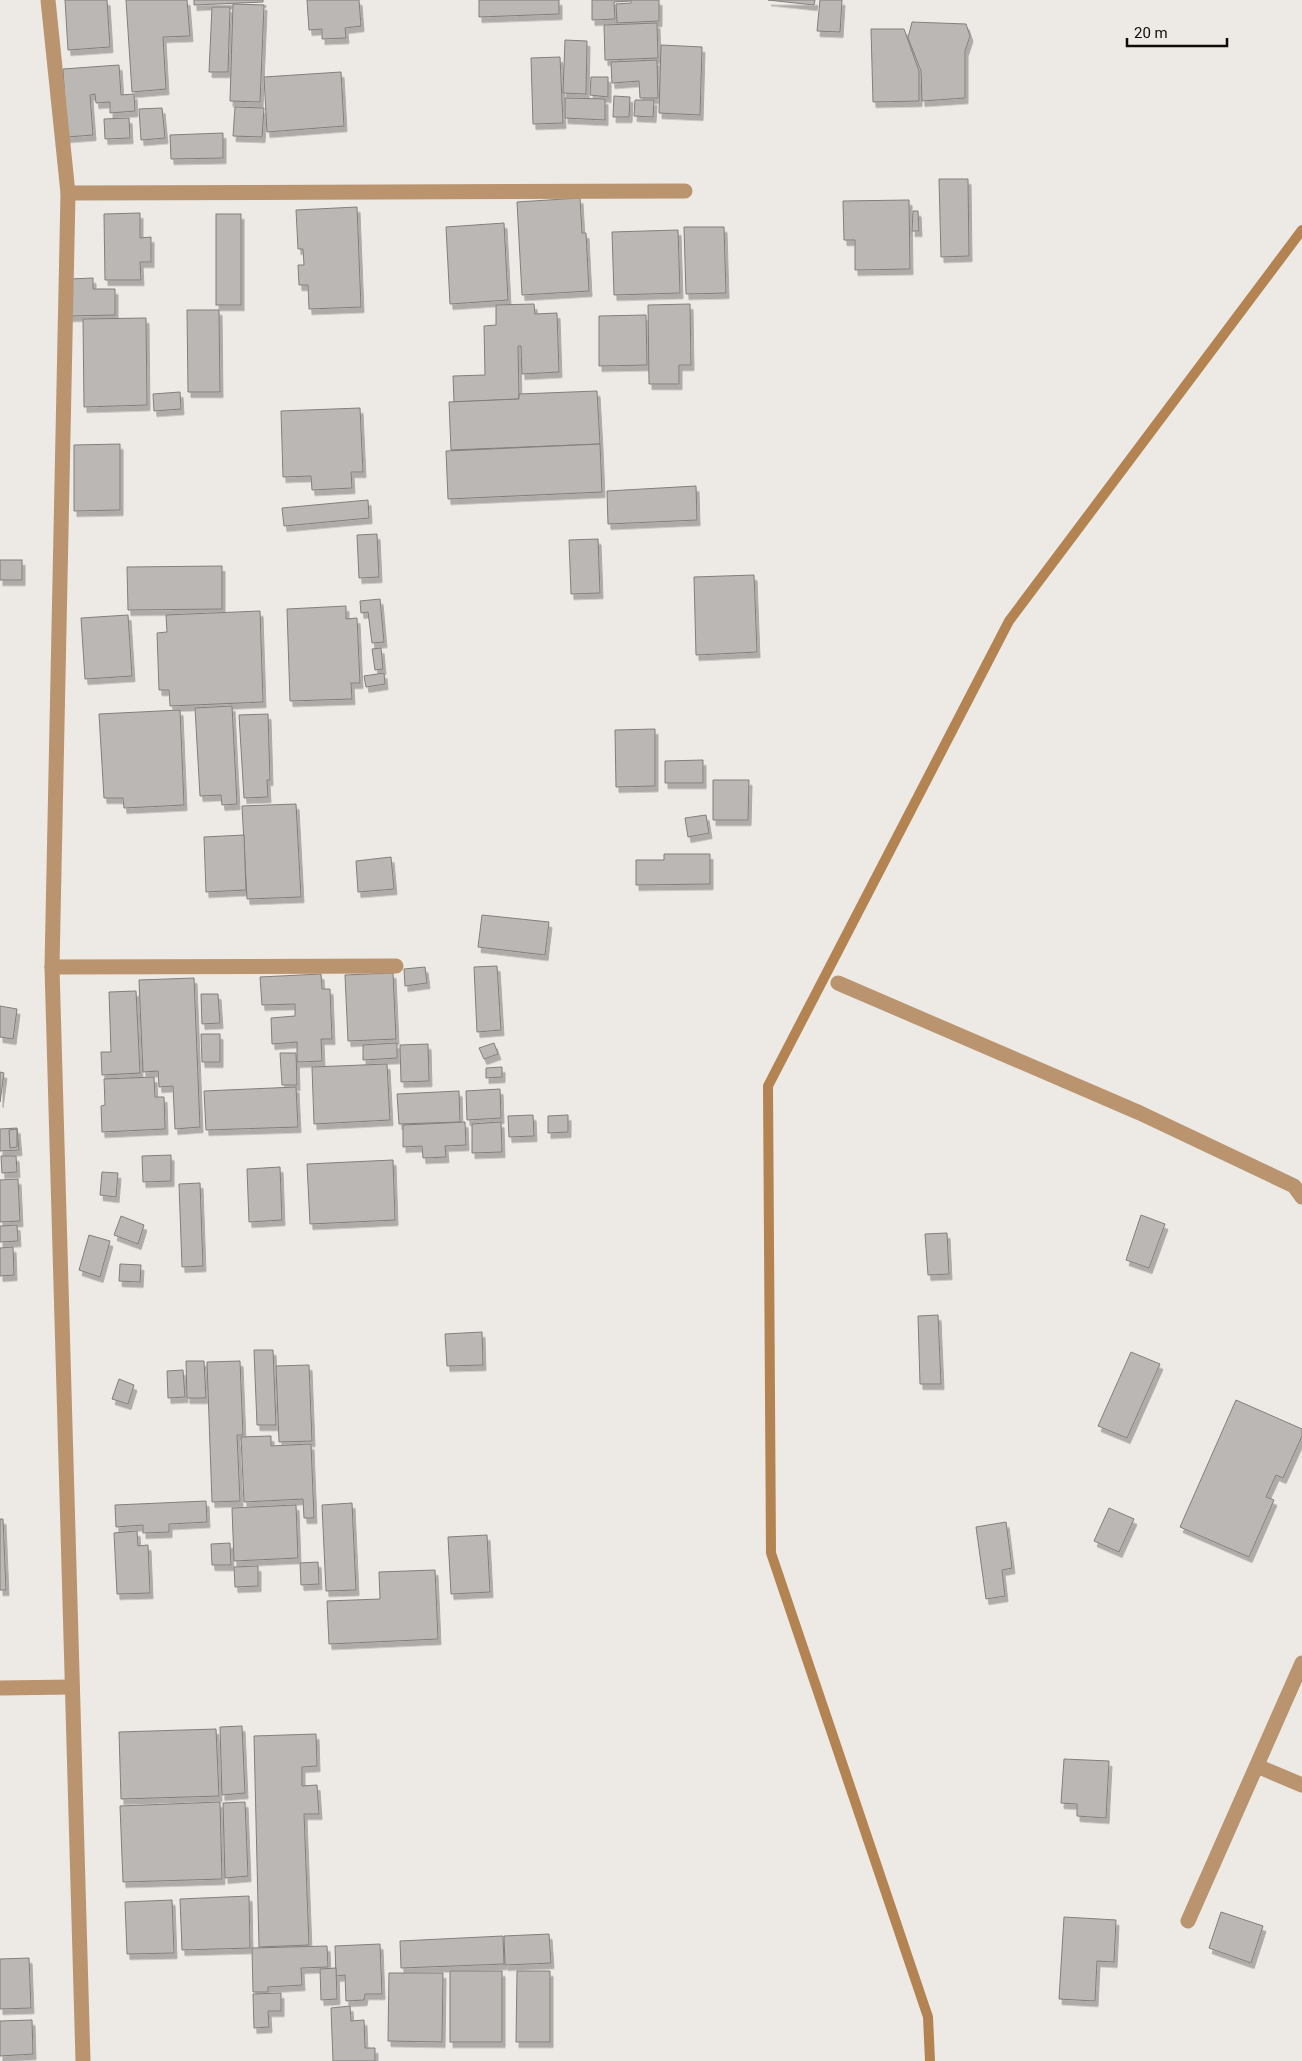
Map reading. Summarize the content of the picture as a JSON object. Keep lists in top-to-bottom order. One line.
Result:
{"scale_bar":"20 m"}
